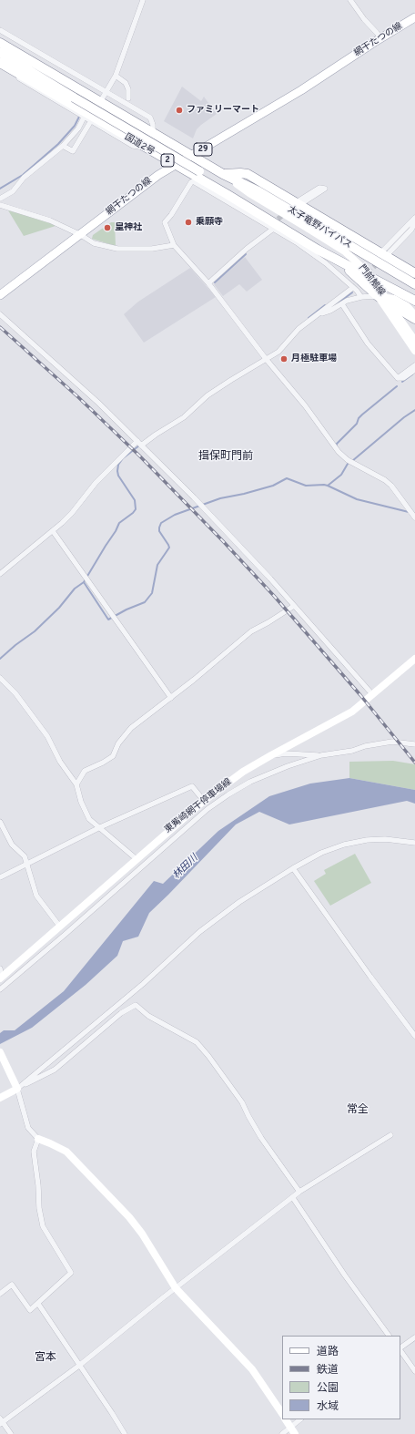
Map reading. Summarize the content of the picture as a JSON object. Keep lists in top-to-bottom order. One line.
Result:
{"streets":{"highway":["国道2号","2","太子竜野バイパス"],"main road":["網干たつの線","29","門前鵤線","東觜崎網干停車場線"]},"crossings":[["網干たつの線","国道2号"],["国道2号","太子竜野バイパス"],["国道2号","門前鵤線"],["2","太子竜野バイパス"],["太子竜野バイパス","門前鵤線"]],"districts":["揖保町門前","常全","宮本"],"water":["林田川"],"places":["ファミリーマート","乗願寺","皇神社","月極駐車場"],"legend":["道路","鉄道","公園","水域"]}
